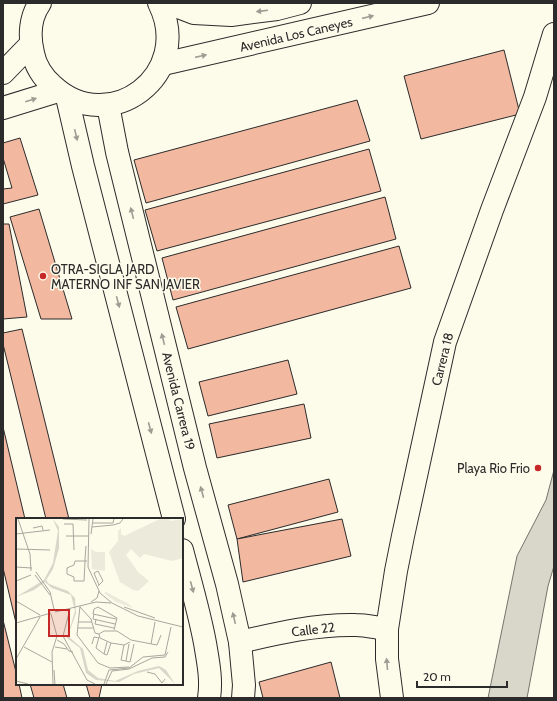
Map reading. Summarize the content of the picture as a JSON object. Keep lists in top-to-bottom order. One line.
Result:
{"streets":{"street":["Avenida Los Caneyes","Carrera 18","Avenida Carrera 19","Calle 22"]},"crossings":[["Carrera 18","Calle 22"],["Avenida Carrera 19","Calle 22"]],"places":["OTRA-SIGLA JARD MATERNO INF SAN JAVIER","Playa Rio Frio"],"scale_bar":"20 m"}
